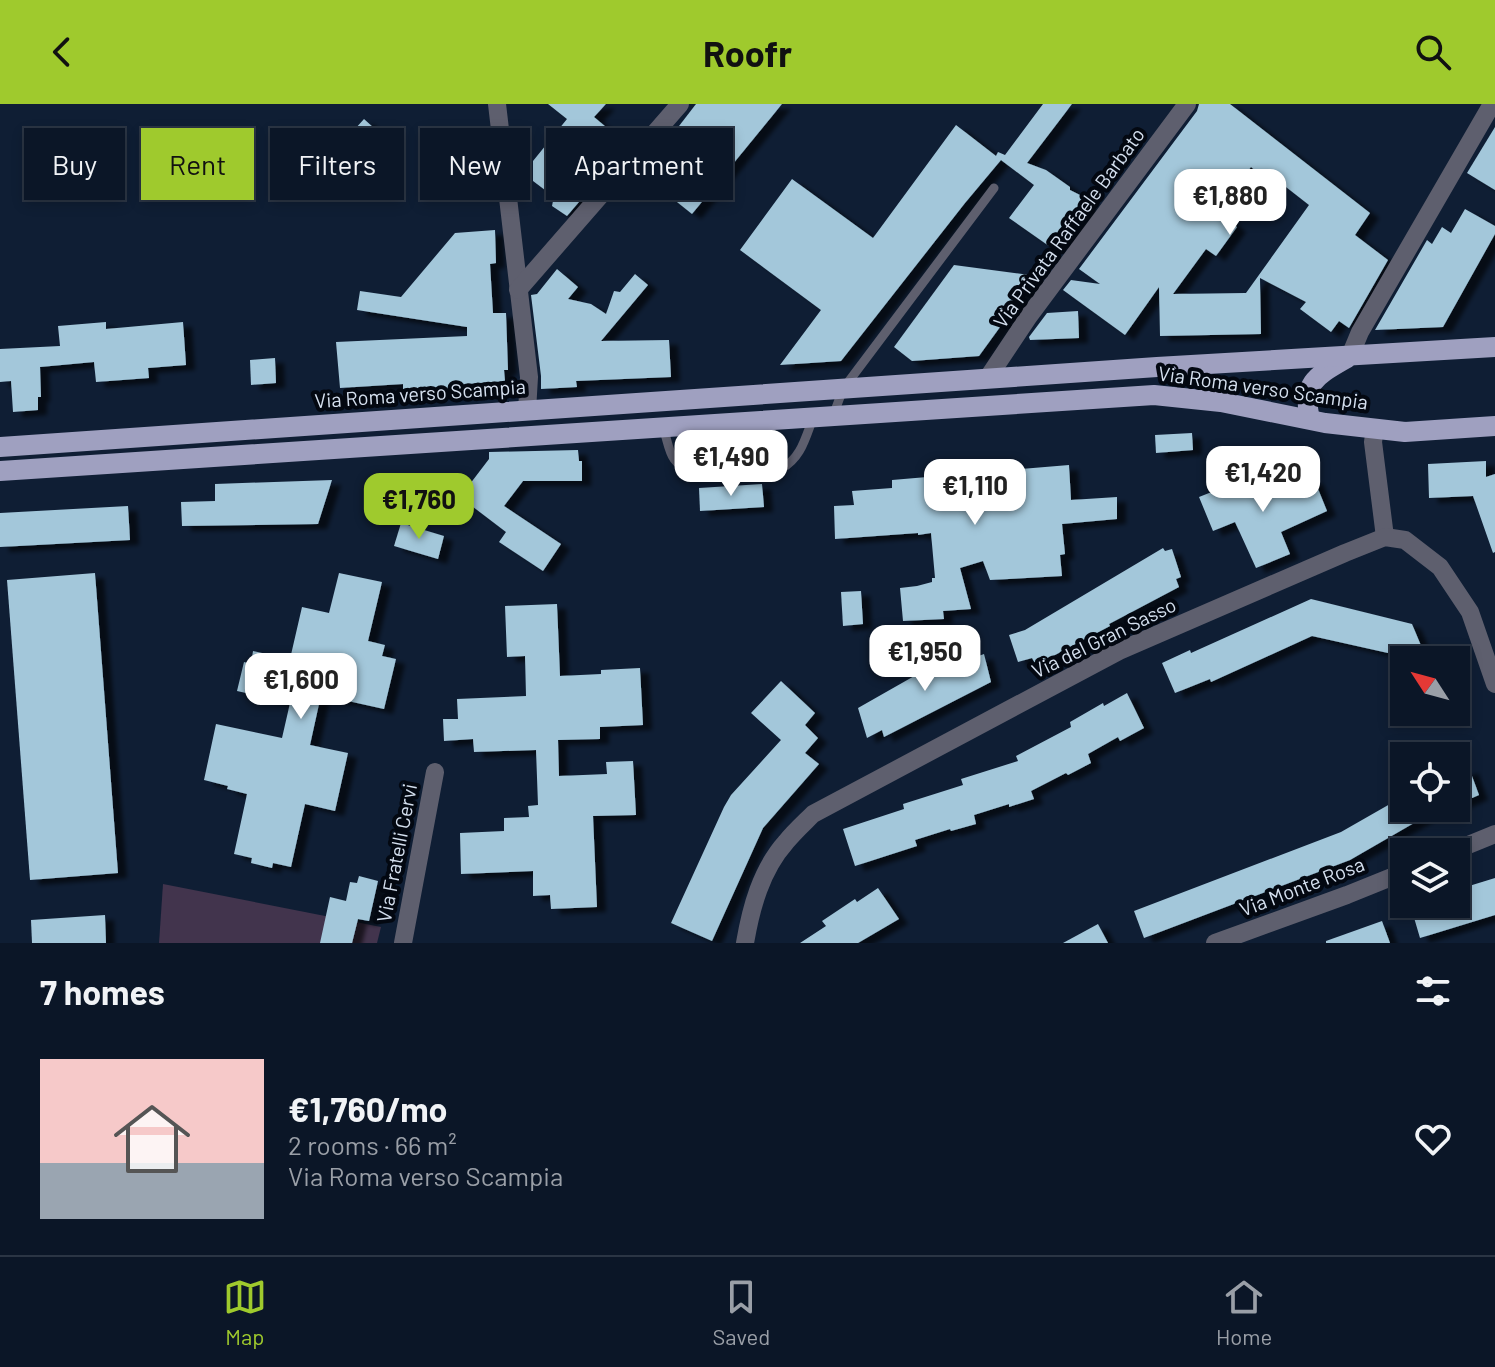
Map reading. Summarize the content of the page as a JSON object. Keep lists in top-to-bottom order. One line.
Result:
{"streets":{"main road":["Via Roma verso Scampia"],"street":["Via Privata Raffaele Barbato","Via del Gran Sasso","Via Fratelli Cervi","Via Monte Rosa"]},"crossings":[["Via Privata Raffaele Barbato","Via Roma verso Scampia"]],"north":"top left","page":{"header":"Roofr","chip":["Buy","Rent","Filters","New","Apartment"],"price":["€1,880","€1,490","€1,420","€1,110","€1,760","€1,950","€1,600"],"heading":"7 homes","list":[{"name":"€1,760/mo","note":"2 rooms · 66 m² · Via Roma verso Scampia"}],"tabs":["Map","Saved","Home"]}}
